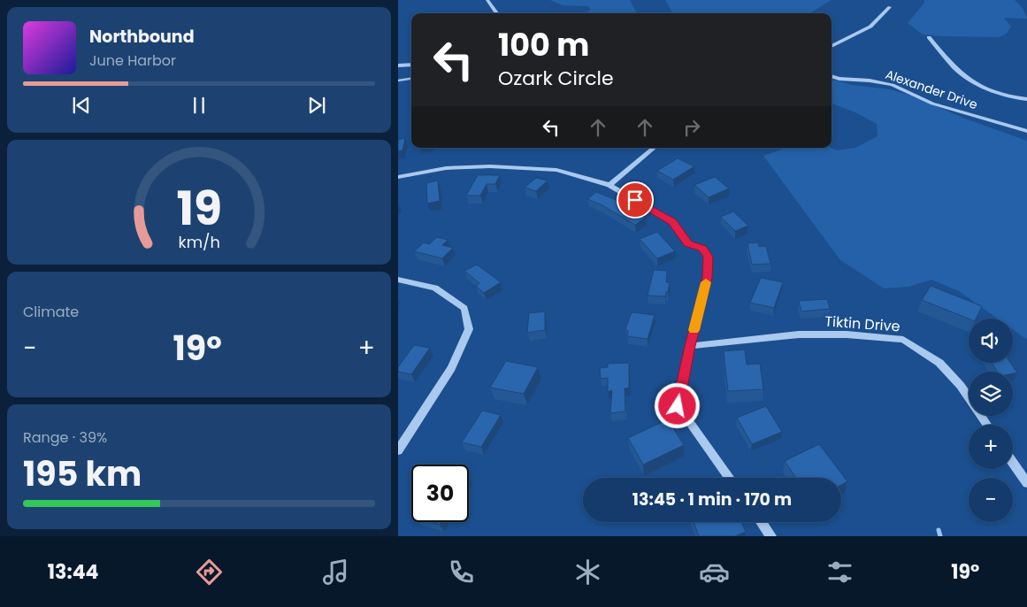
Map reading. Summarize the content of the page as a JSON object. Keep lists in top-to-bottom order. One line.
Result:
{"streets":{"street":["Alexander Drive","Tiktin Drive"]},"page":{"turn":["100 m","Ozark Circle"],"song":["Northbound","June Harbor"],"tile":["Climate",["Range · 39%","195 km"]],"map_buttons":["+","−"],"heat":["−","19°","+"],"limit":"30","trip":"13:45 · 1 min · 170 m","tabs":["13:44","19°"],"gauge":["19","km/h"]}}
